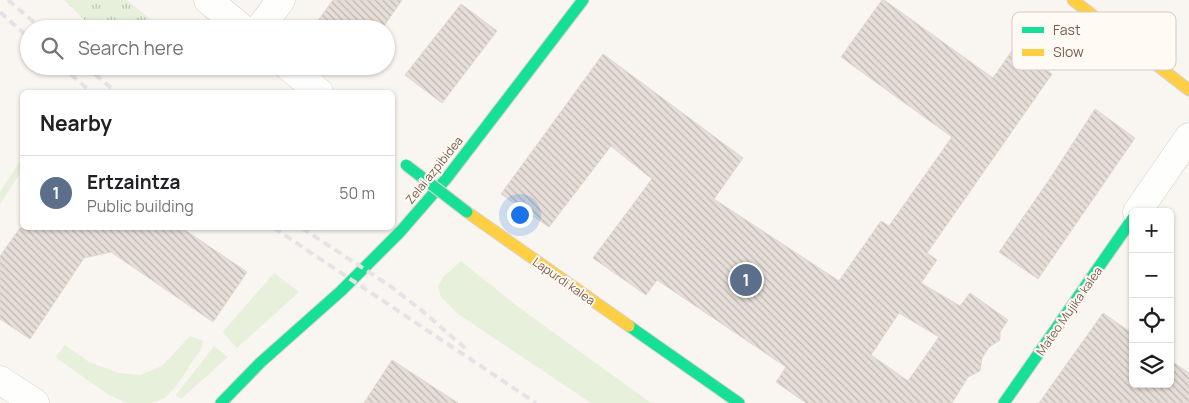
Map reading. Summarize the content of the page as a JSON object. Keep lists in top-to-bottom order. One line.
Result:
{"streets":{"street":["Zelai azpibidea","Lapurdi kalea","Mateo Mujika kalea"]},"legend":["Fast","Slow"],"page":{"search":"Search here","heading":"Nearby","list":[{"mark":"1","name":"Ertzaintza","note":"Public building","value":"50 m"}],"map_buttons":["+","−"],"pins":"1"}}
